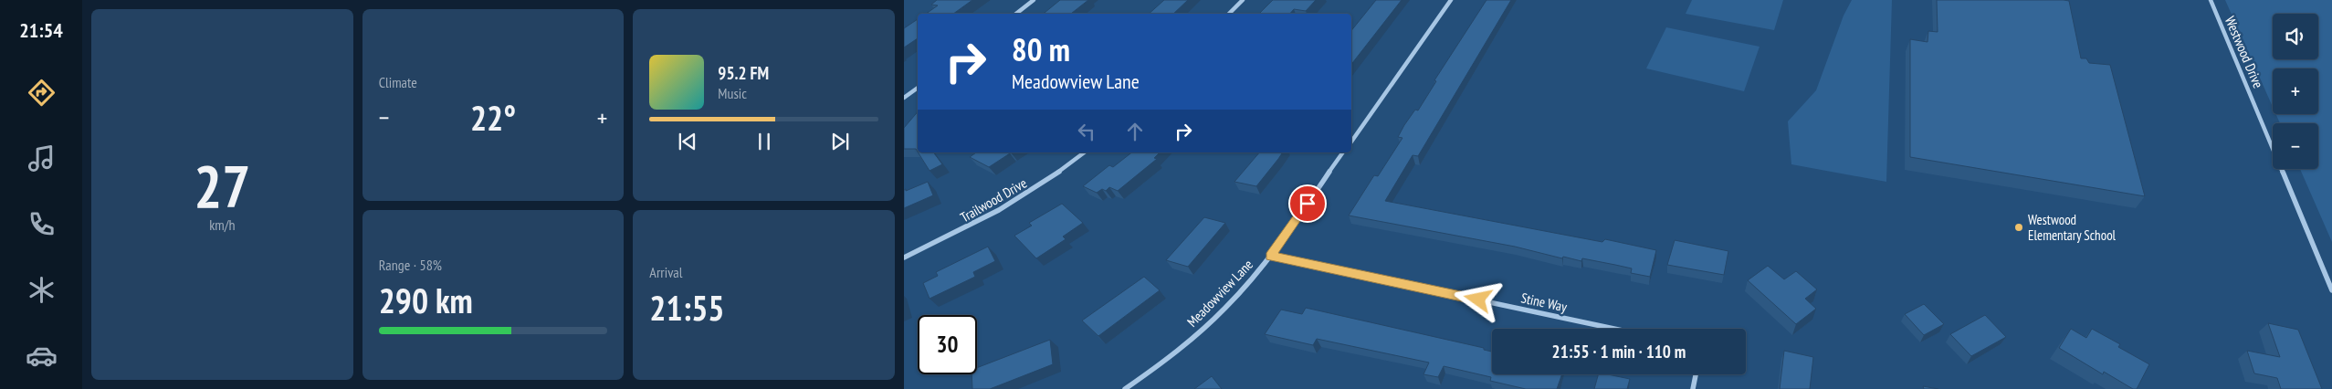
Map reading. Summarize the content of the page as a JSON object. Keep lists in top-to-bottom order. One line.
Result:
{"streets":{"street":["Westwood Drive","Trailwood Drive","Meadowview Lane","Stine Way"]},"crossings":[["Meadowview Lane","Stine Way"]],"places":["Westwood Elementary School"],"page":{"tabs":"21:54","tile":[["27","km/h"],"Climate",["Range · 58%","290 km"],["Arrival","21:55"]],"map_buttons":["+","−"],"turn":["80 m","Meadowview Lane"],"song":["95.2 FM","Music"],"heat":["−","22°","+"],"limit":"30","trip":"21:55 · 1 min · 110 m"}}
